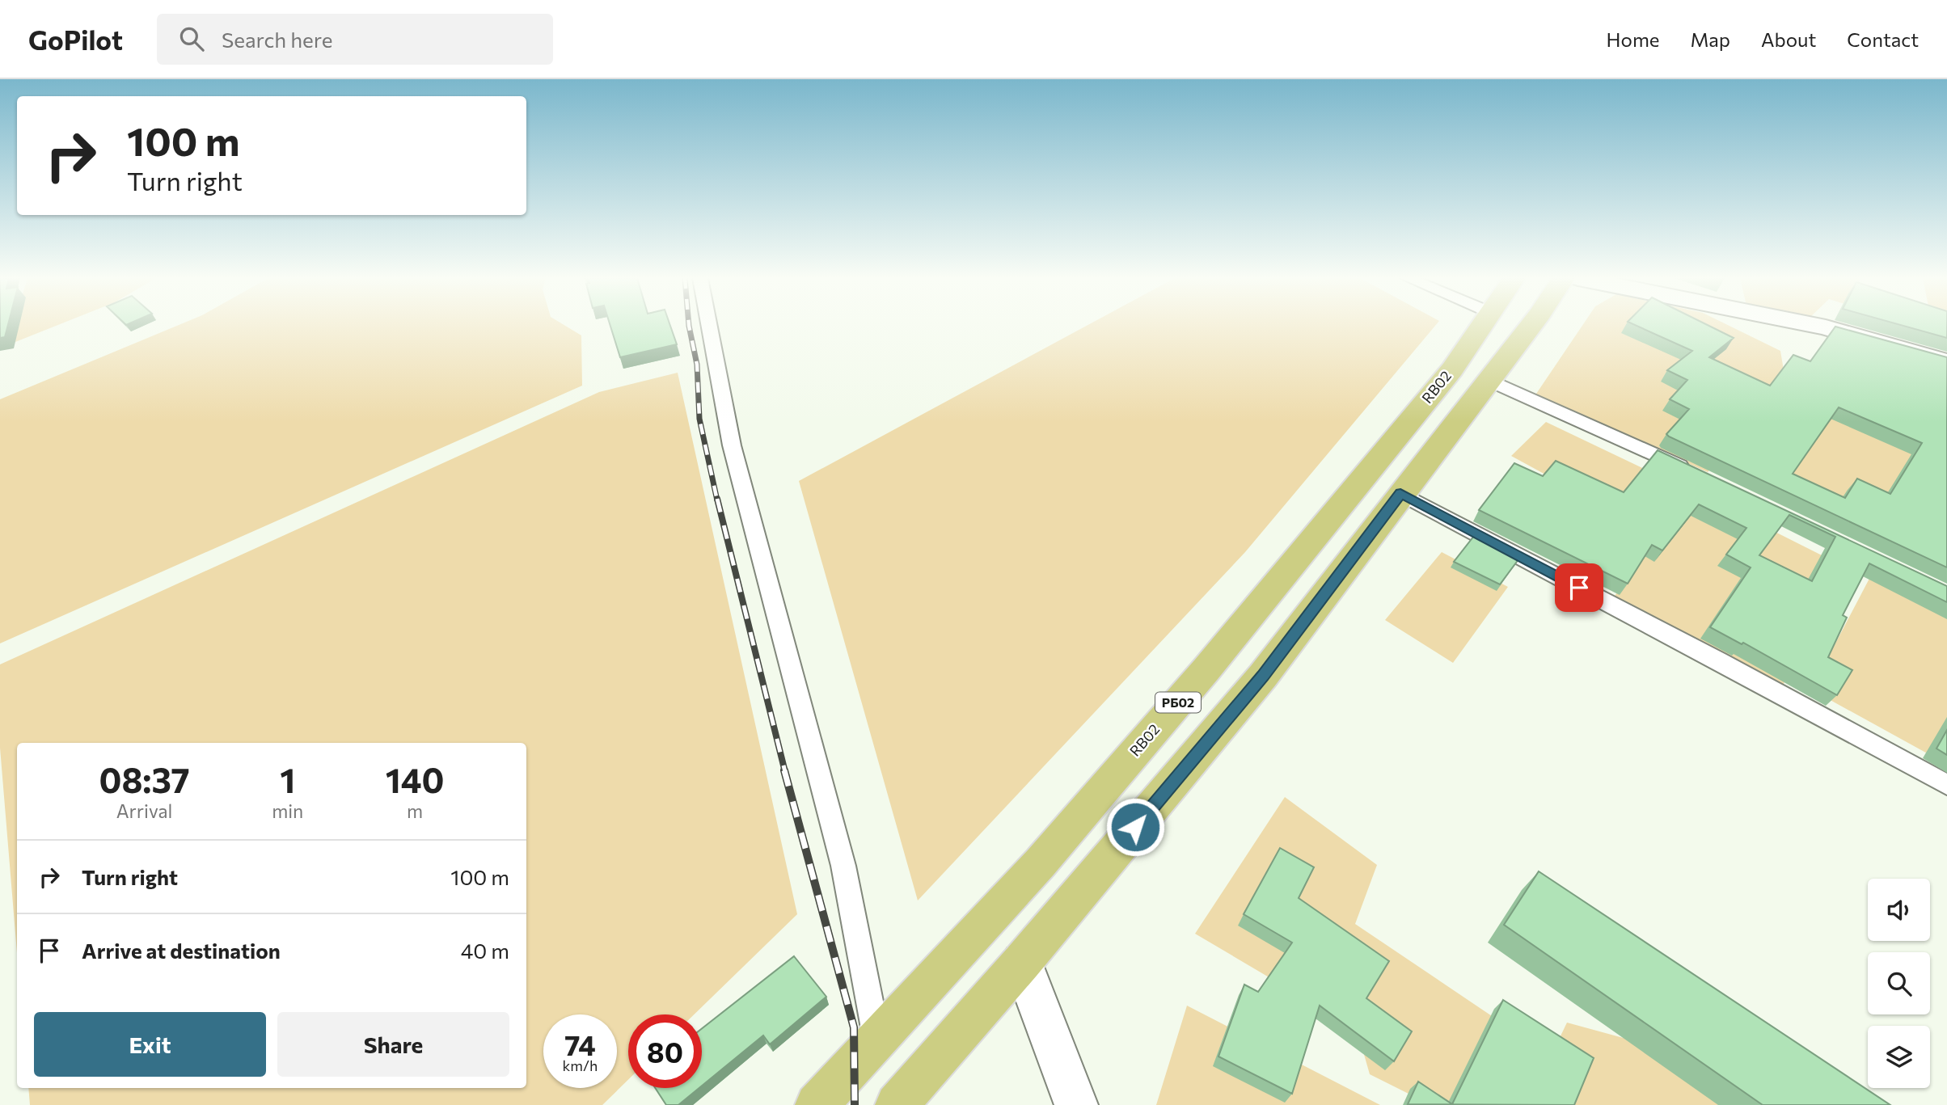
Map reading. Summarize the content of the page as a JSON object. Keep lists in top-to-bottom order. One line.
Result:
{"streets":{"highway":["RB02","РБ02"]},"page":{"header":"GoPilot","search":"Search here","nav":["Home","Map","About","Contact"],"turn":["100 m","Turn right"],"eta":["08:37","Arrival","1","min","140","m"],"list":[{"name":"Turn right","value":"100 m"},{"name":"Arrive at destination","value":"40 m"}],"buttons":["Exit","Share"],"speed":"74 km/h","limit":"80"}}
